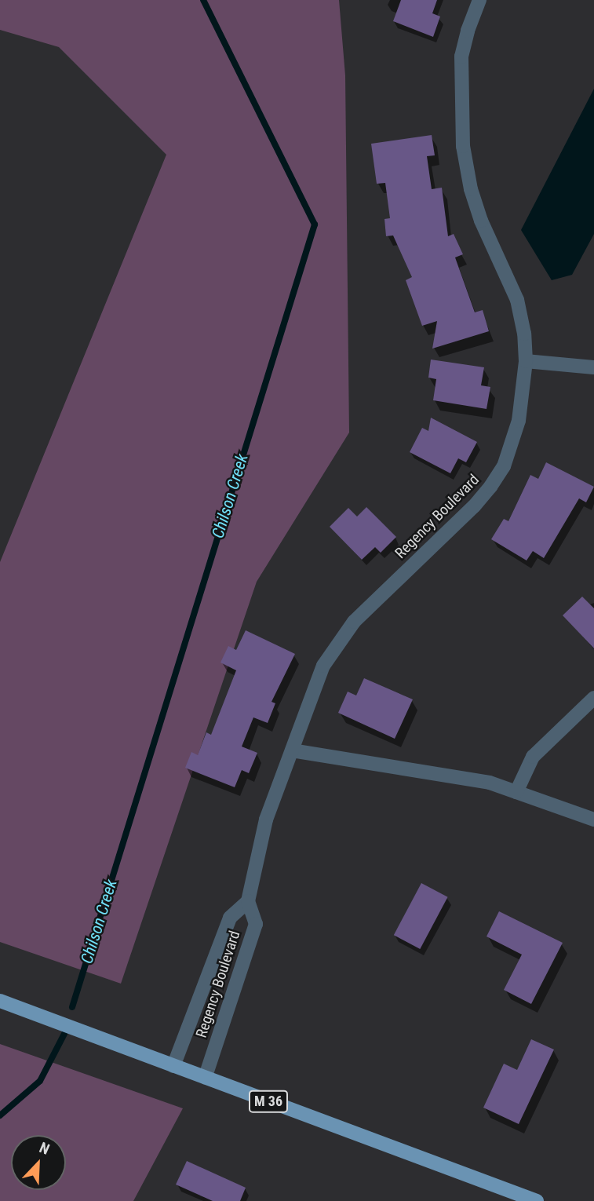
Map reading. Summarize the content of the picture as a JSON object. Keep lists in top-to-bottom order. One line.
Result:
{"streets":{"main road":["M 36"],"street":["Regency Boulevard"]},"crossings":[["Regency Boulevard","M 36"]],"water":["Chilson Creek"],"north":"top right"}
